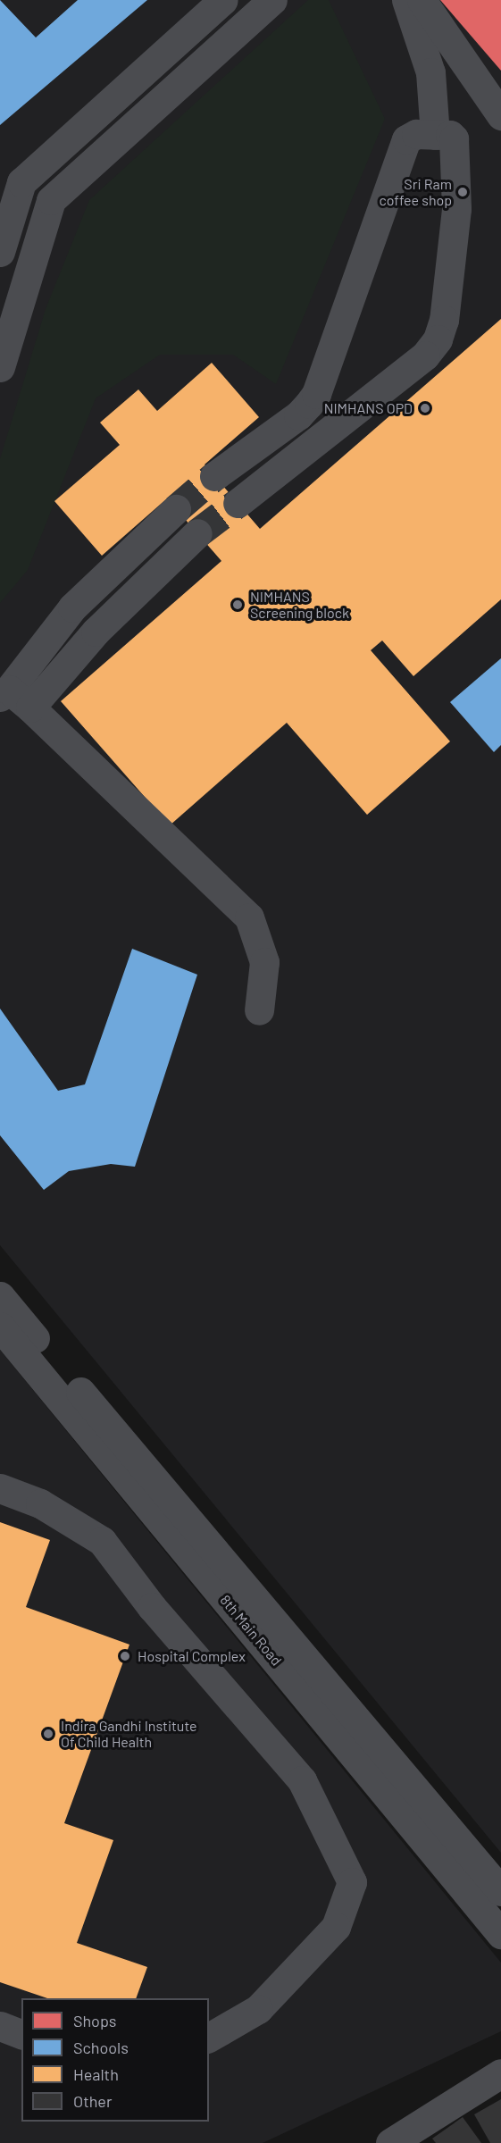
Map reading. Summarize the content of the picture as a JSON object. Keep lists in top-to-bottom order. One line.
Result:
{"streets":{"street":["8th Main Road"]},"places":["Sri Ram coffee shop","NIMHANS OPD","NIMHANS Screening block","Hospital Complex","Indira Gandhi Institute Of Child Health"],"legend":["Shops","Schools","Health","Other"]}
